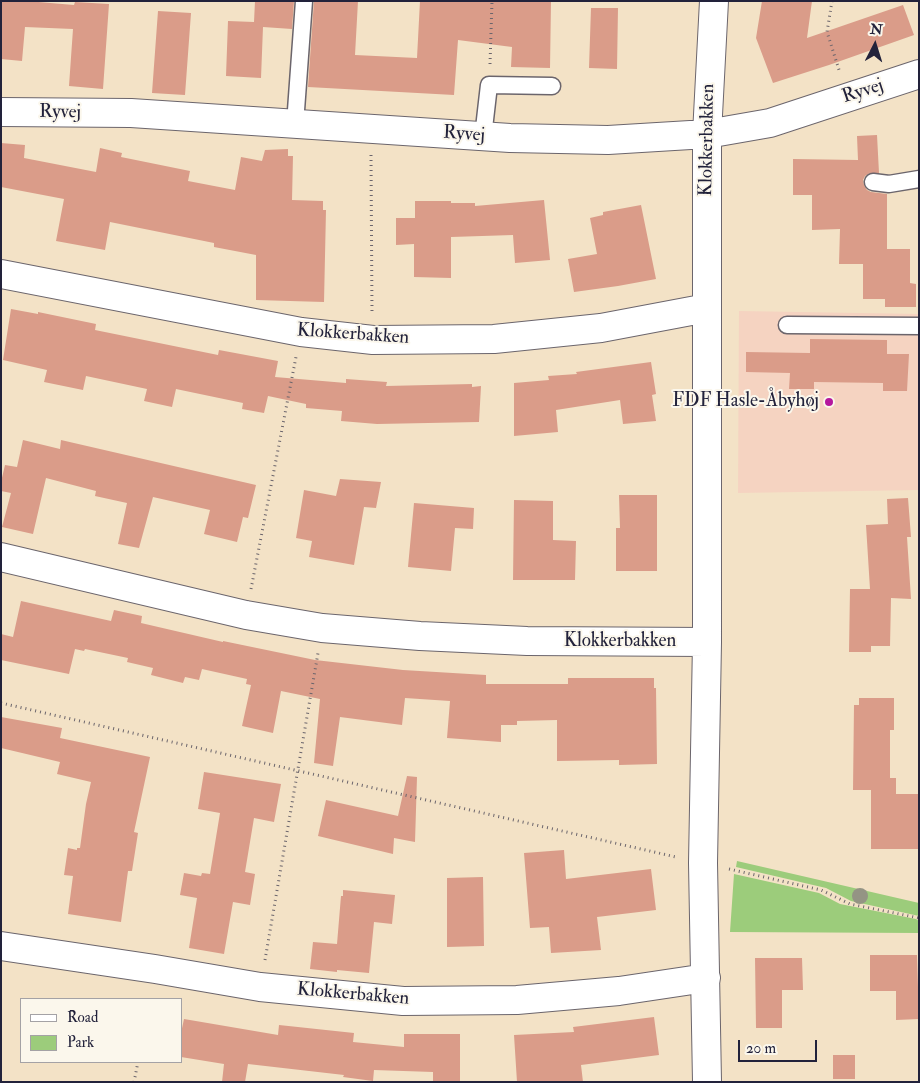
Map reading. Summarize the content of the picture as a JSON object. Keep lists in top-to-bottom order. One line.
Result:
{"streets":{"street":["Ryvej","Klokkerbakken"]},"crossings":[["Ryvej","Klokkerbakken"]],"places":["FDF Hasle-Åbyhøj"],"legend":["Road","Park"],"scale_bar":"20 m","north":"top"}
